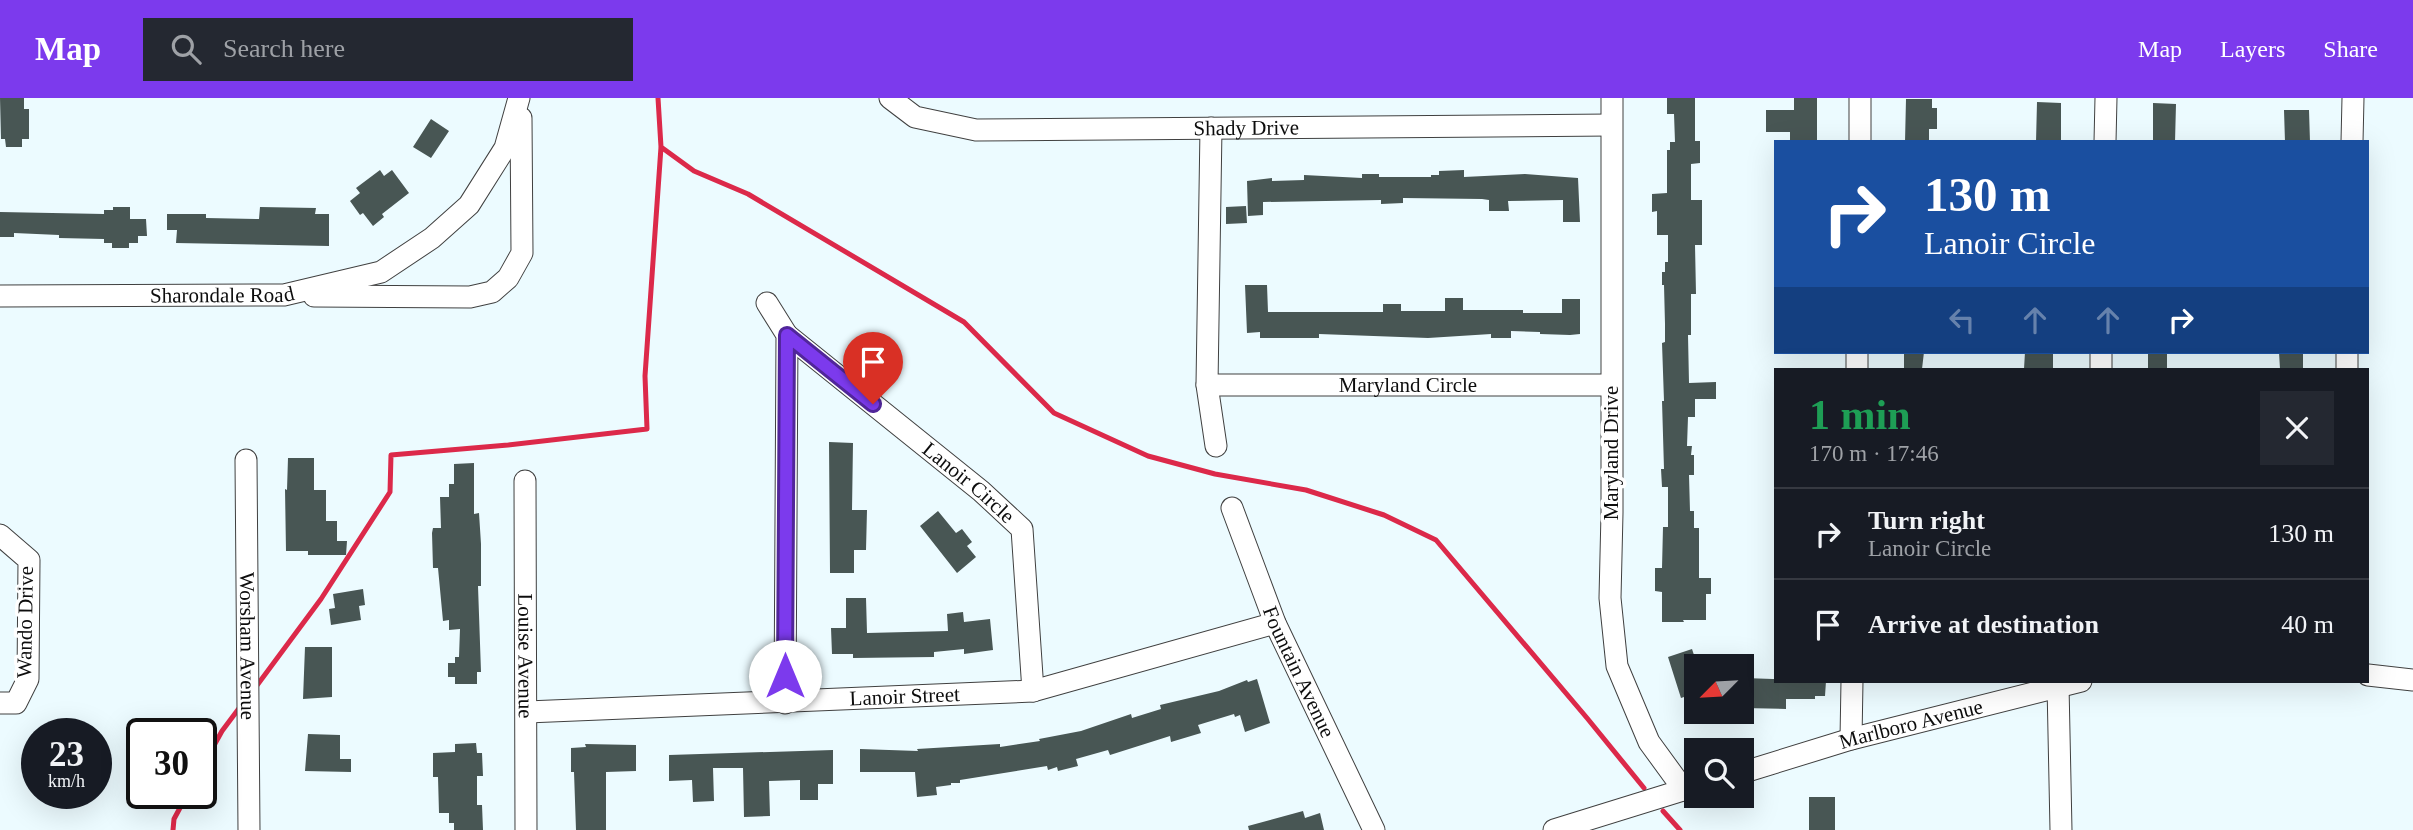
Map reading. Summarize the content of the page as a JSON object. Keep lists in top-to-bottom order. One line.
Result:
{"streets":{"street":["Shady Drive","Sharondale Road","Maryland Circle","Maryland Drive","Lanoir Circle","Wando Drive","Worsham Avenue","Louise Avenue","Fountain Avenue","Lanoir Street","Marlboro Avenue"]},"crossings":[["Shady Drive","Maryland Drive"],["Maryland Circle","Maryland Drive"],["Lanoir Circle","Lanoir Street"],["Louise Avenue","Lanoir Street"],["Fountain Avenue","Lanoir Street"]],"north":"bottom left","page":{"header":"Map","search":"Search here","nav":["Map","Layers","Share"],"turn":["130 m","Lanoir Circle"],"heading":["1 min","170 m · 17:46"],"list":[{"name":"Turn right","note":"Lanoir Circle","value":"130 m"},{"name":"Arrive at destination","value":"40 m"}],"speed":"23 km/h","limit":"30"}}
